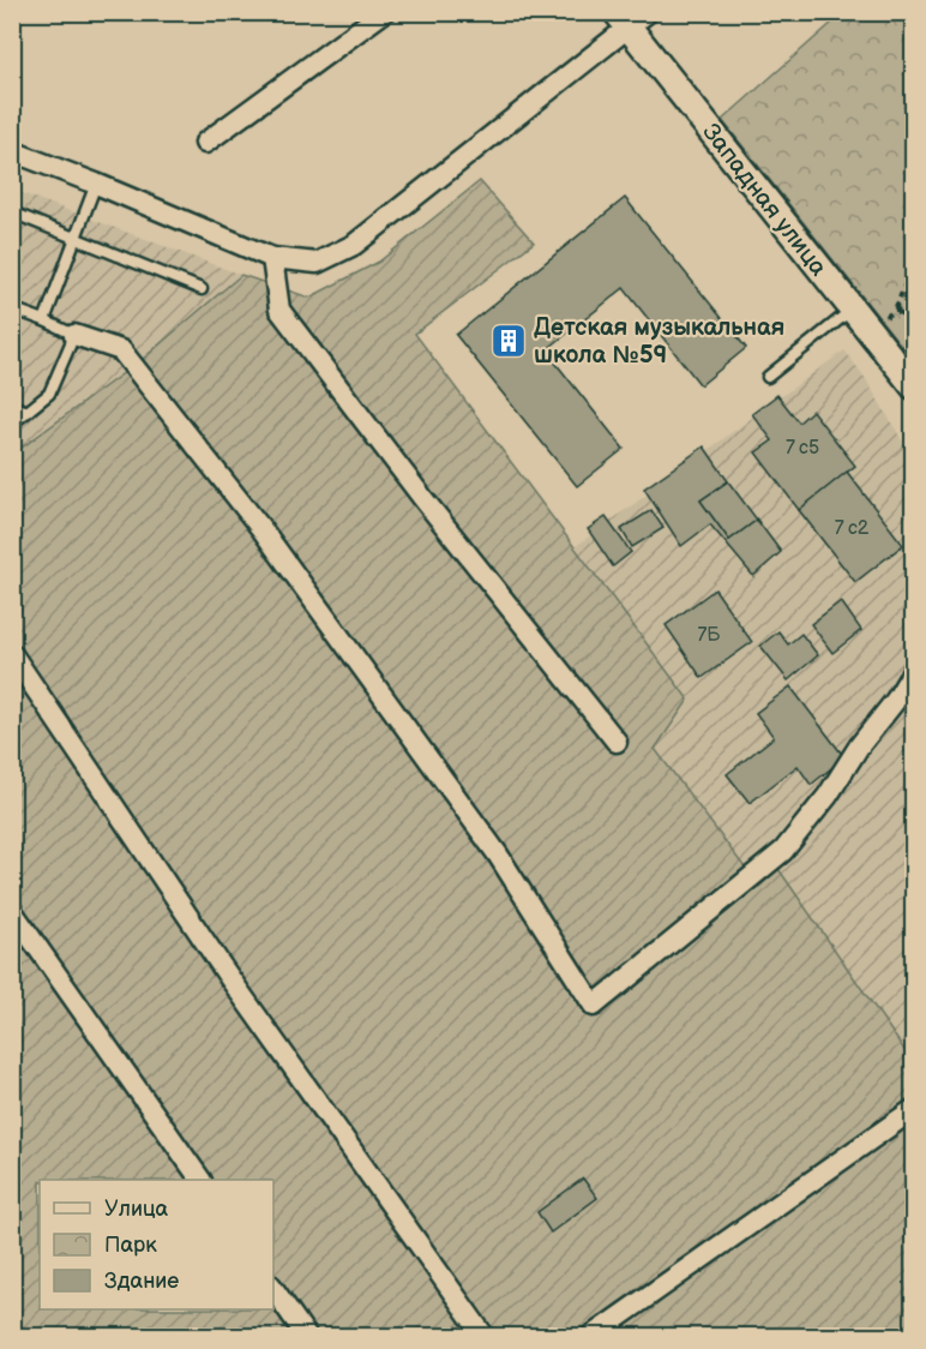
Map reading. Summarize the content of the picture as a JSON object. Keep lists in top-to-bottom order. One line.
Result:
{"streets":{"street":["Западная улица"]},"places":{"building":["Детская музыкальная школа №59"]},"house_numbers":["7 с5","7 с2","7Б"],"legend":["Улица","Парк","Здание"]}
